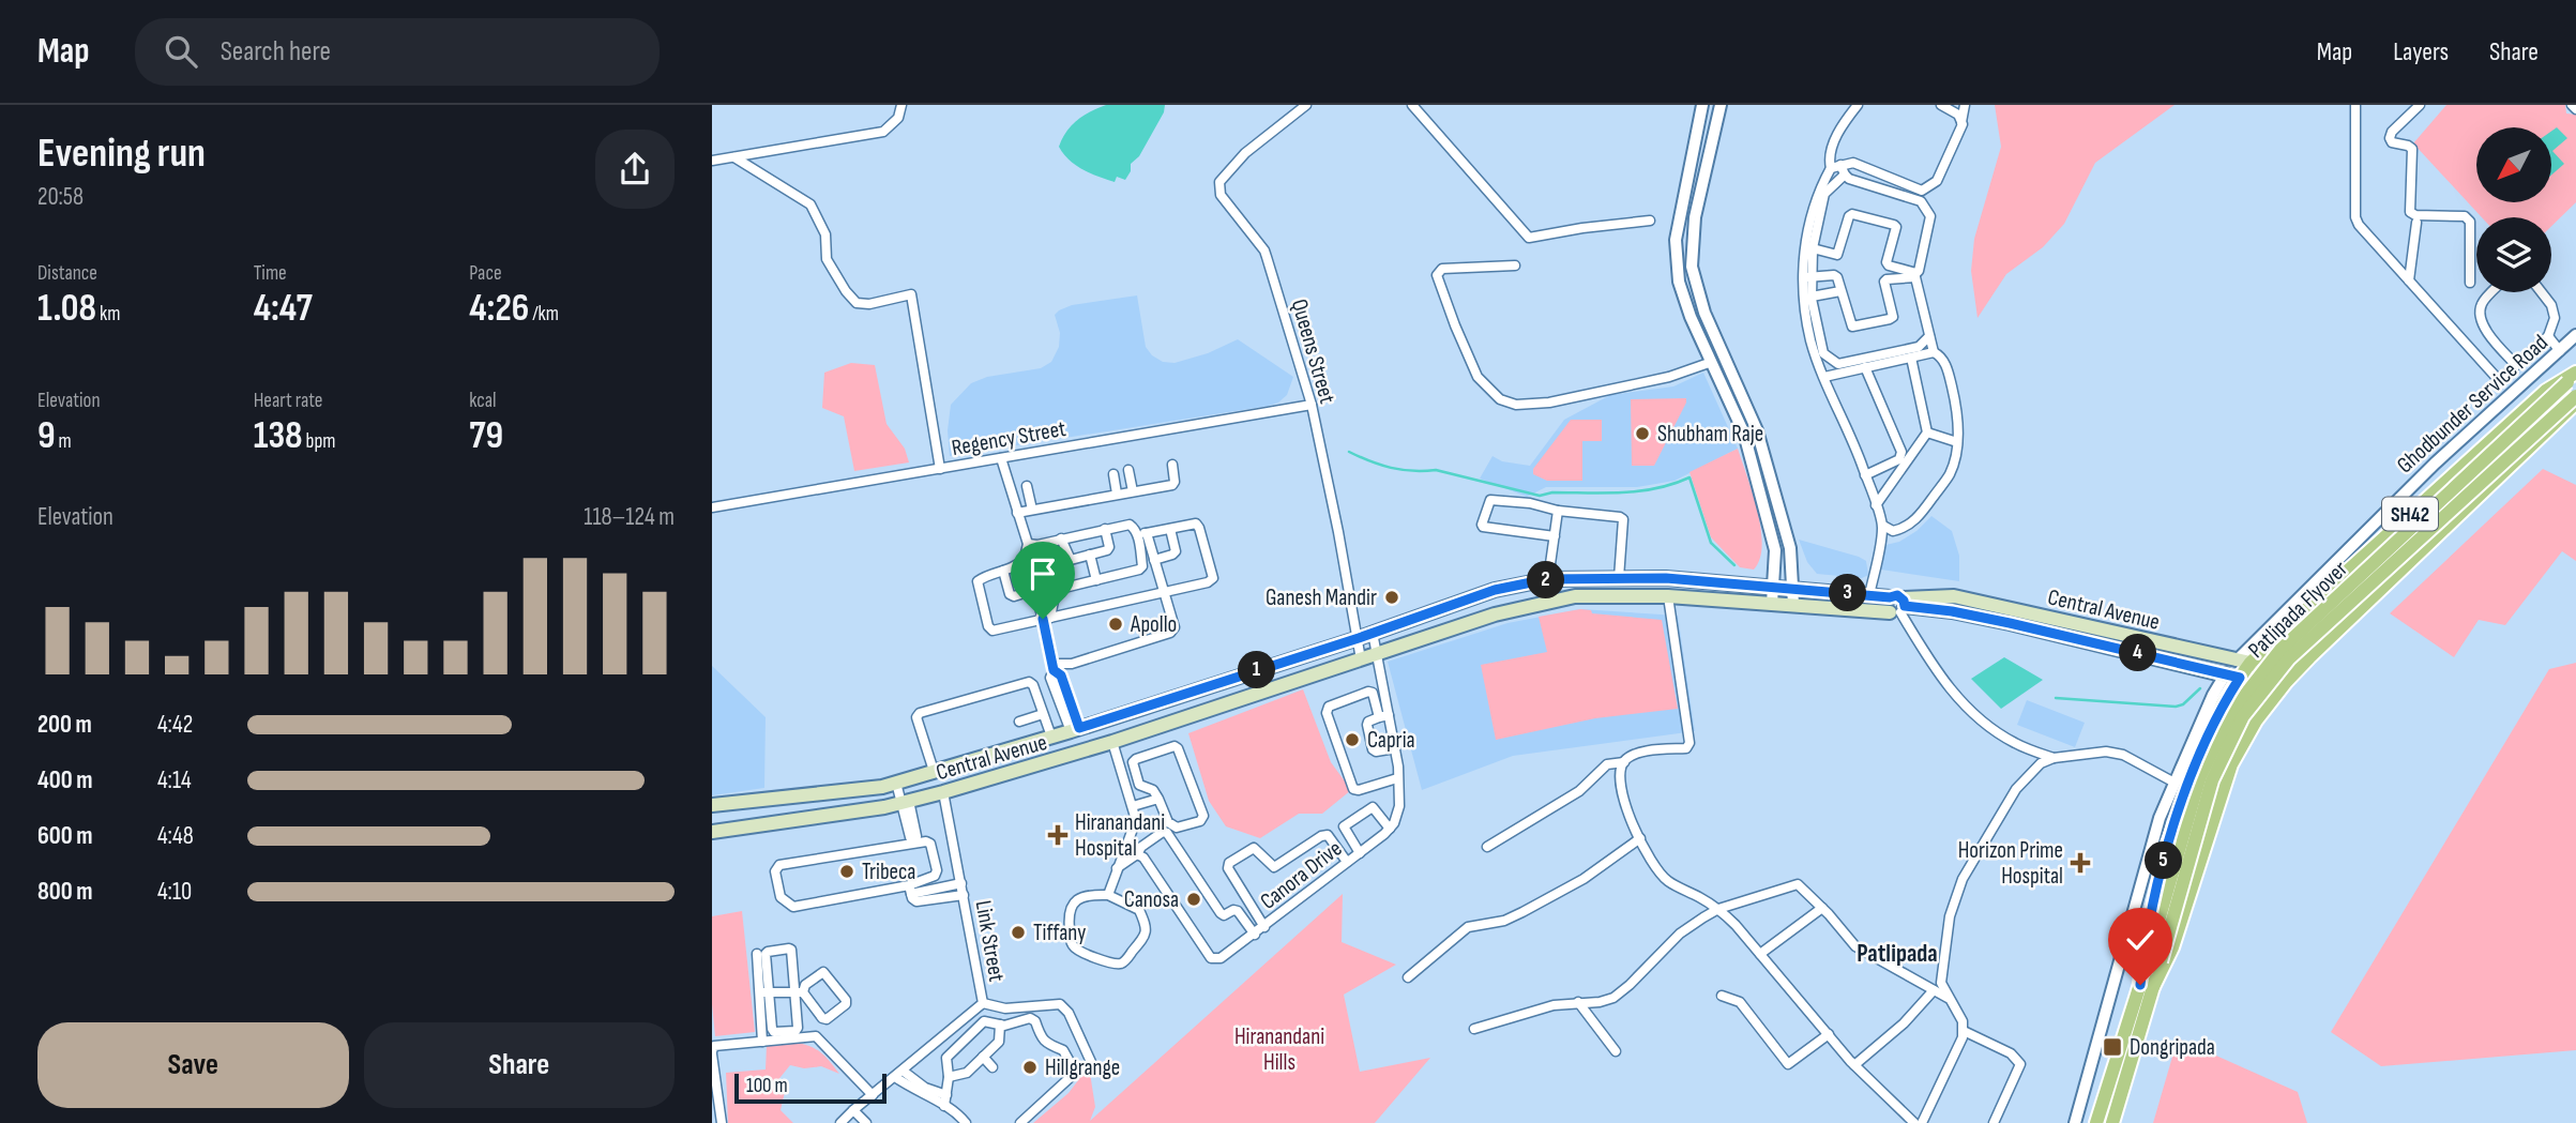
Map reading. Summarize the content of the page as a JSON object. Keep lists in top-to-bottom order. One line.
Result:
{"streets":{"main road":["SH42","Central Avenue","Patlipada Flyover"],"street":["Queens Street","Ghodbunder Service Road","Regency Street","Canora Drive","Link Street"]},"crossings":[["Queens Street","Regency Street"],["Queens Street","Central Avenue"],["Ghodbunder Service Road","SH42"],["Ghodbunder Service Road","Central Avenue"],["SH42","Central Avenue"],["SH42","Patlipada Flyover"],["Central Avenue","Link Street"]],"districts":["Patlipada"],"parks":["Hiranandani Hills"],"places":{"other":["Shubham Raje","Ganesh Mandir","Apollo","Capria","Tribeca","Canosa","Tiffany","Hillgrange"],"health":["Hiranandani Hospital","Horizon Prime Hospital"],"transit":["Dongripada"]},"scale_bar":"100 m","north":"bottom left","page":{"header":"Map","search":"Search here","nav":["Map","Layers","Share"],"heading":["Evening run","20:58"],"stats":[["Distance","1.08 km"],["Time","4:47"],["Pace","4:26 /km"],["Elevation","9 m"],["Heart rate","138 bpm"],["kcal","79"]],"chart":["Elevation","118–124 m"],"pins":["2","3","4","1","5"],"list":[{"name":"200 m","note":"4:42"},{"name":"400 m","note":"4:14"},{"name":"600 m","note":"4:48"},{"name":"800 m","note":"4:10"}],"buttons":["Save","Share"],"scale":"100 m"}}
